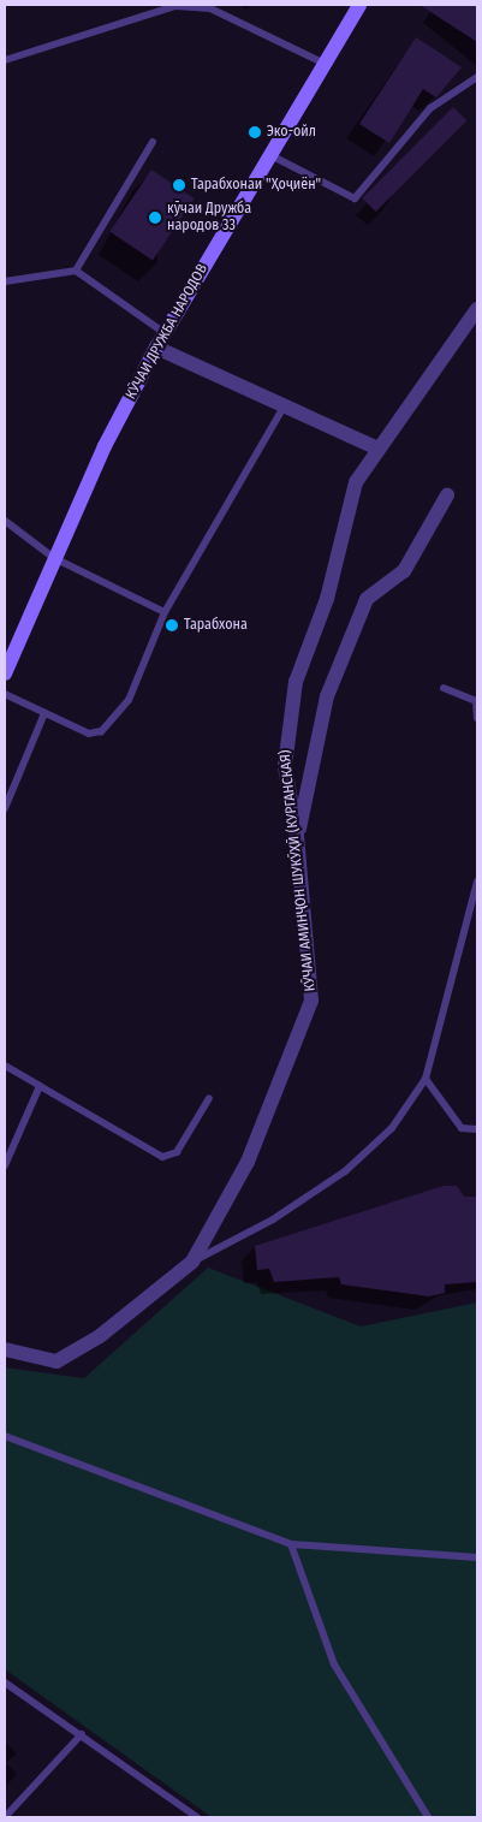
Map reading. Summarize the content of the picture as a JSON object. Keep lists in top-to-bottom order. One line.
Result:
{"streets":{"main road":["КӮЧАИ ДРУЖБА НАРОДОВ"],"street":["КӮЧАИ АМИНҶОН ШУКӮҲӢ (КУРГАНСКАЯ)"]},"places":["Эко-ойл","Тарабхонаи \"Ҳоҷиён\"","кӯчаи Дружба народов 33","Тарабхона"]}
